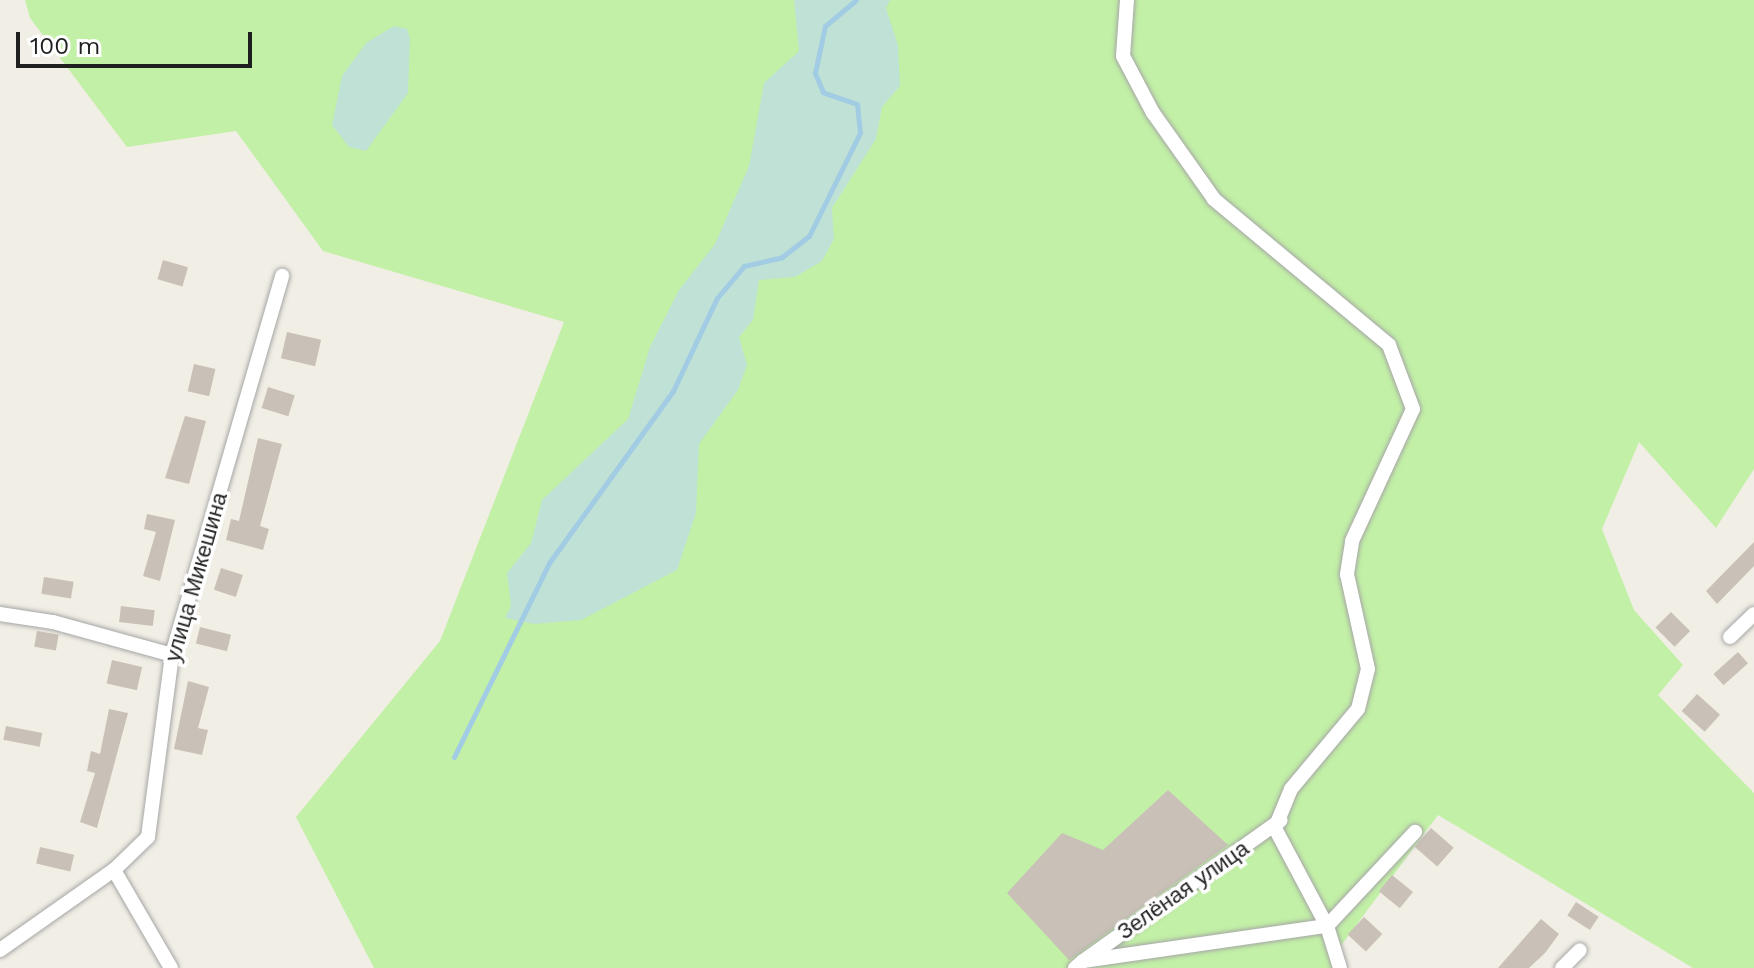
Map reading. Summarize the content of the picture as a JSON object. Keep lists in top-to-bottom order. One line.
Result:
{"streets":{"street":["улица Микешина","Зелёная улица"]},"scale_bar":"100 m"}
